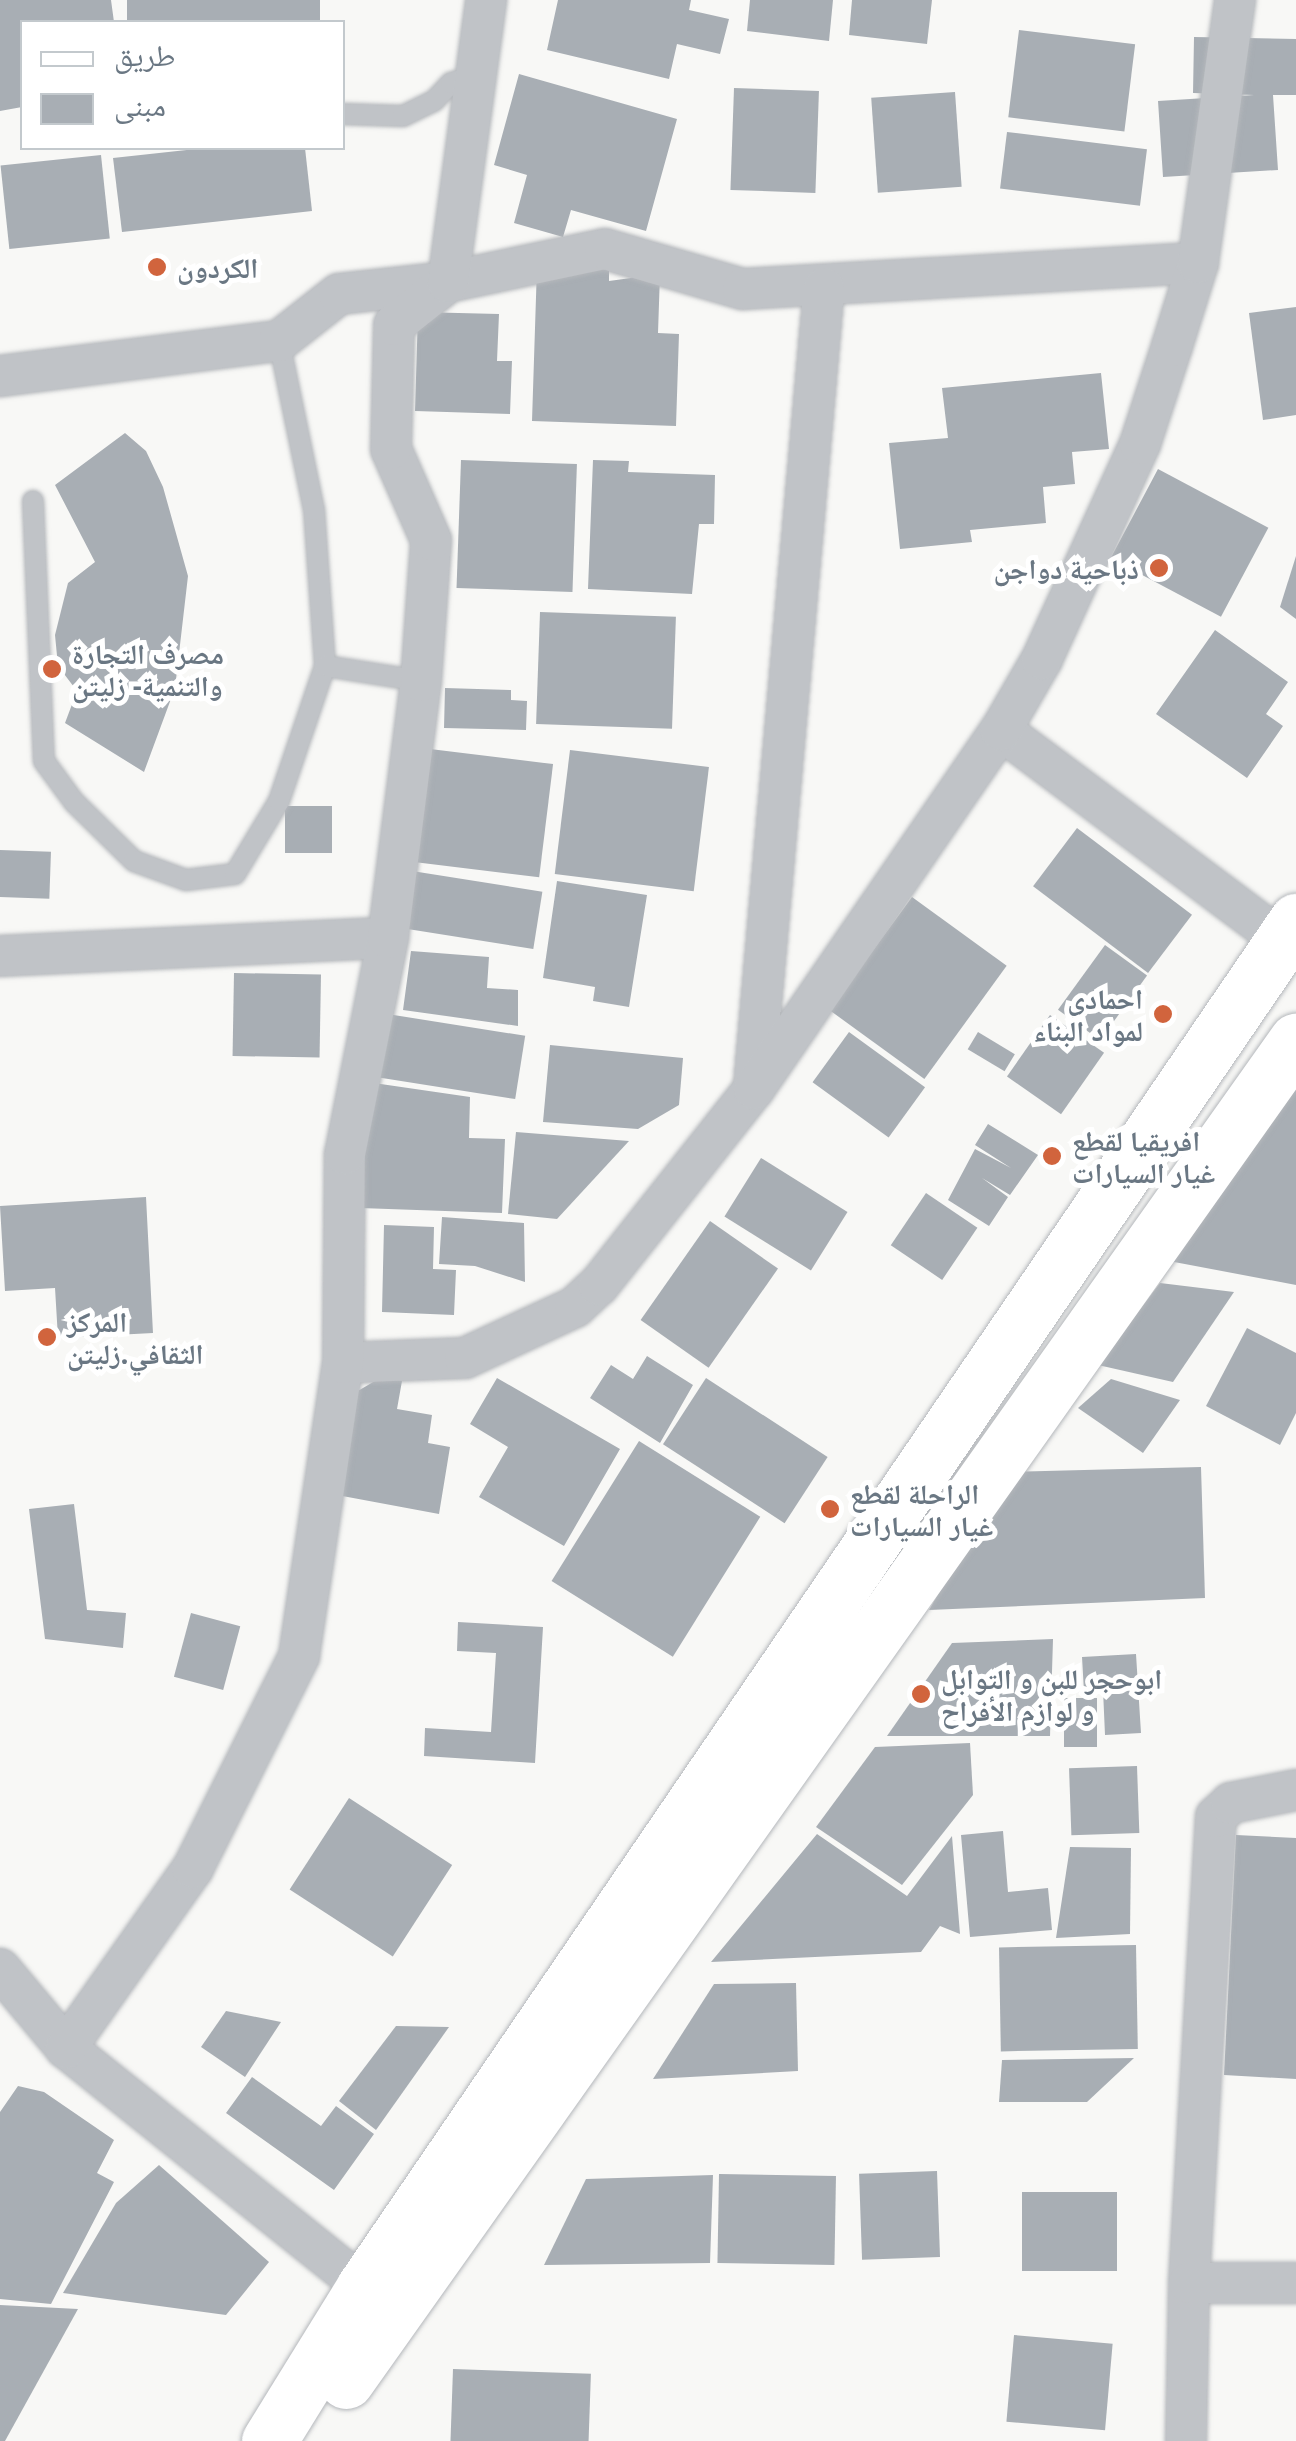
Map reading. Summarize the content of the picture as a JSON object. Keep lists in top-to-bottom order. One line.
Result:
{"places":["الكردون","ذباحية دواجن","مصرف التجارة والتنمية- زليتن","احمادي لمواد البناء","افريقيا لقطع غيار السيارات","المركز الثقافي.زليتن","الراحلة لقطع غيار السيارات","ابوحجر للبن و التوابل و لوازم الأفراح"],"legend":["طريق","مبنى"]}
